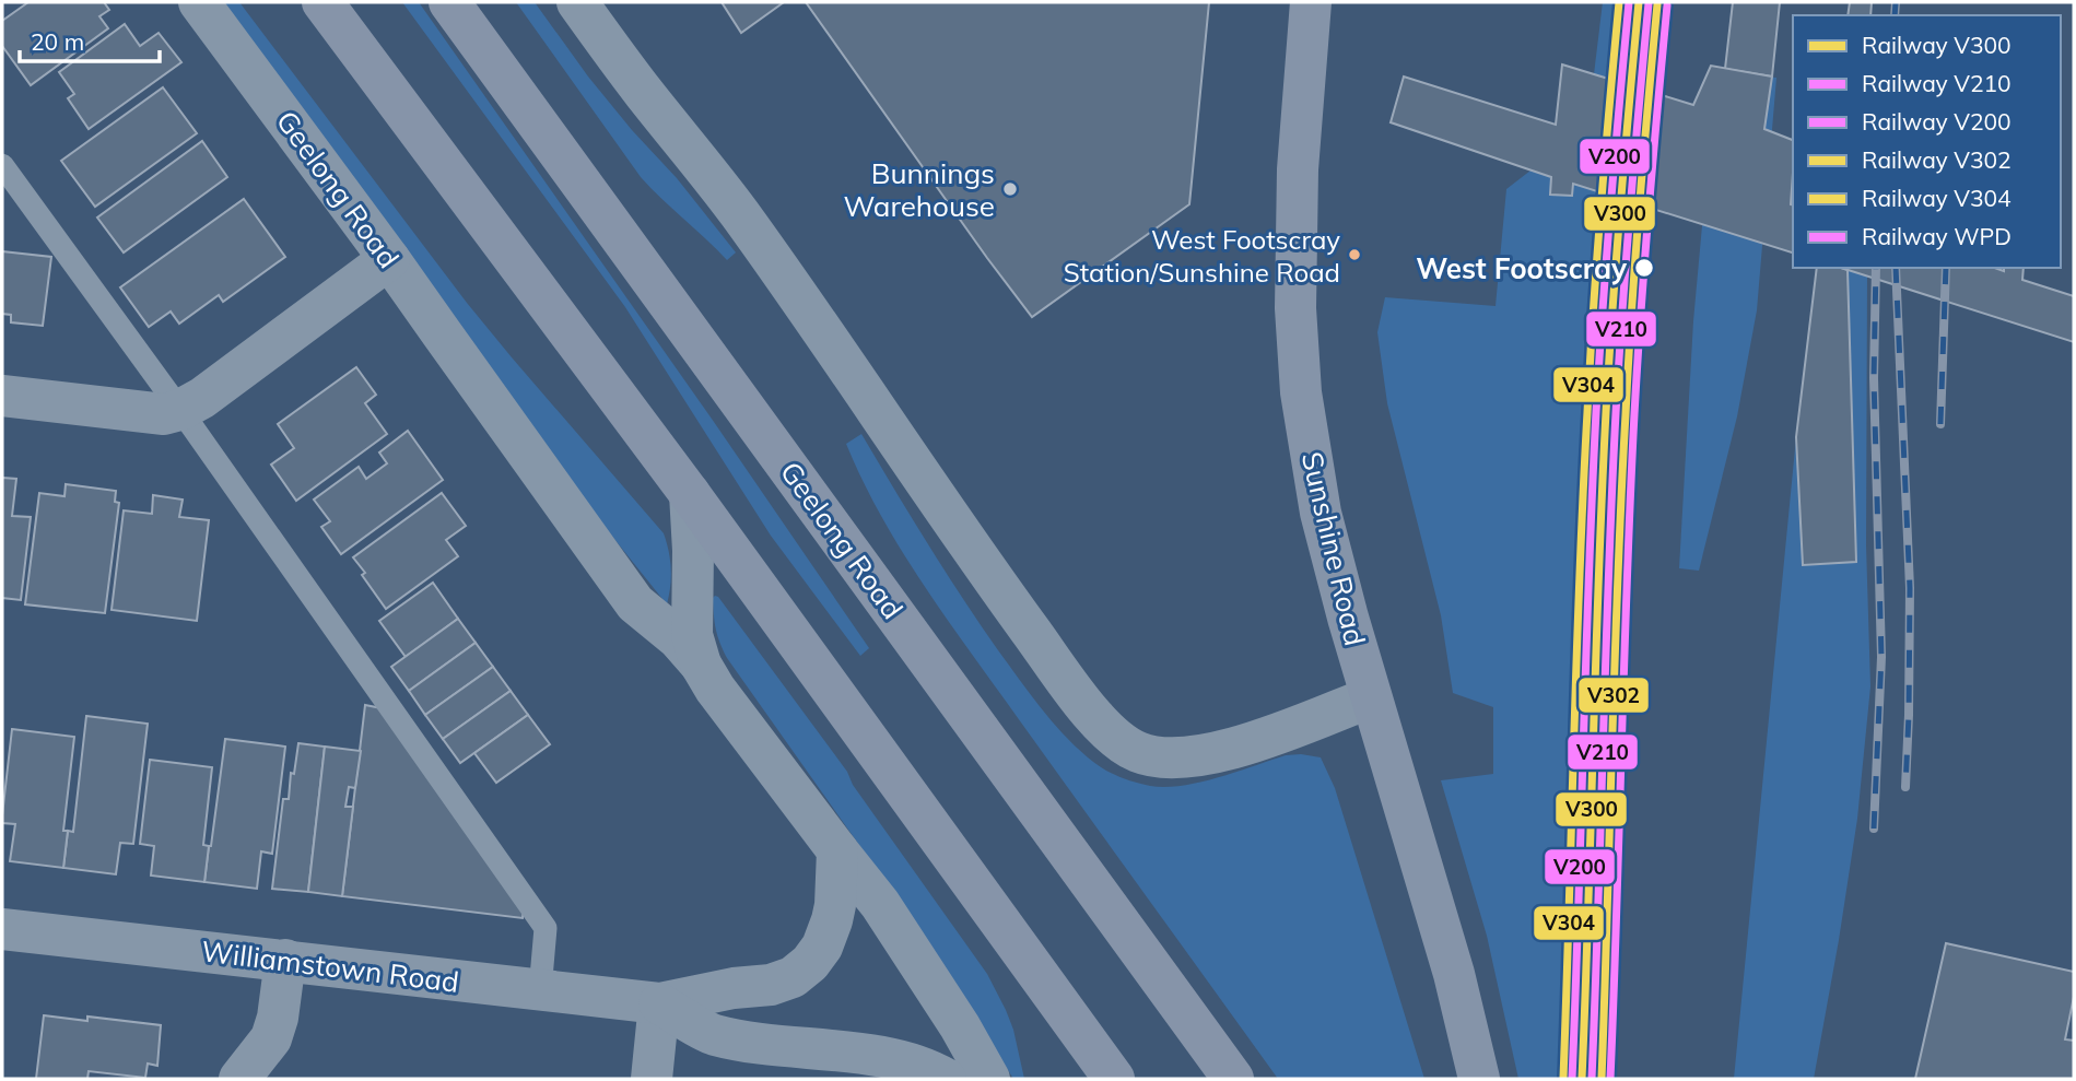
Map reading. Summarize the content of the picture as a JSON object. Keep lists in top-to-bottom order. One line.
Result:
{"streets":{"highway":["Geelong Road"],"main road":["Sunshine Road"],"street":["Williamstown Road"]},"crossings":[["Geelong Road","Williamstown Road"]],"places":["Bunnings Warehouse","West Footscray Station/Sunshine Road","West Footscray"],"lines":["rail line V300","rail line V200","rail line V304","rail line V210","rail line V302","rail line WPD"],"legend":["Railway V300","Railway V210","Railway V200","Railway V302","Railway V304","Railway WPD"],"scale_bar":"20 m"}
